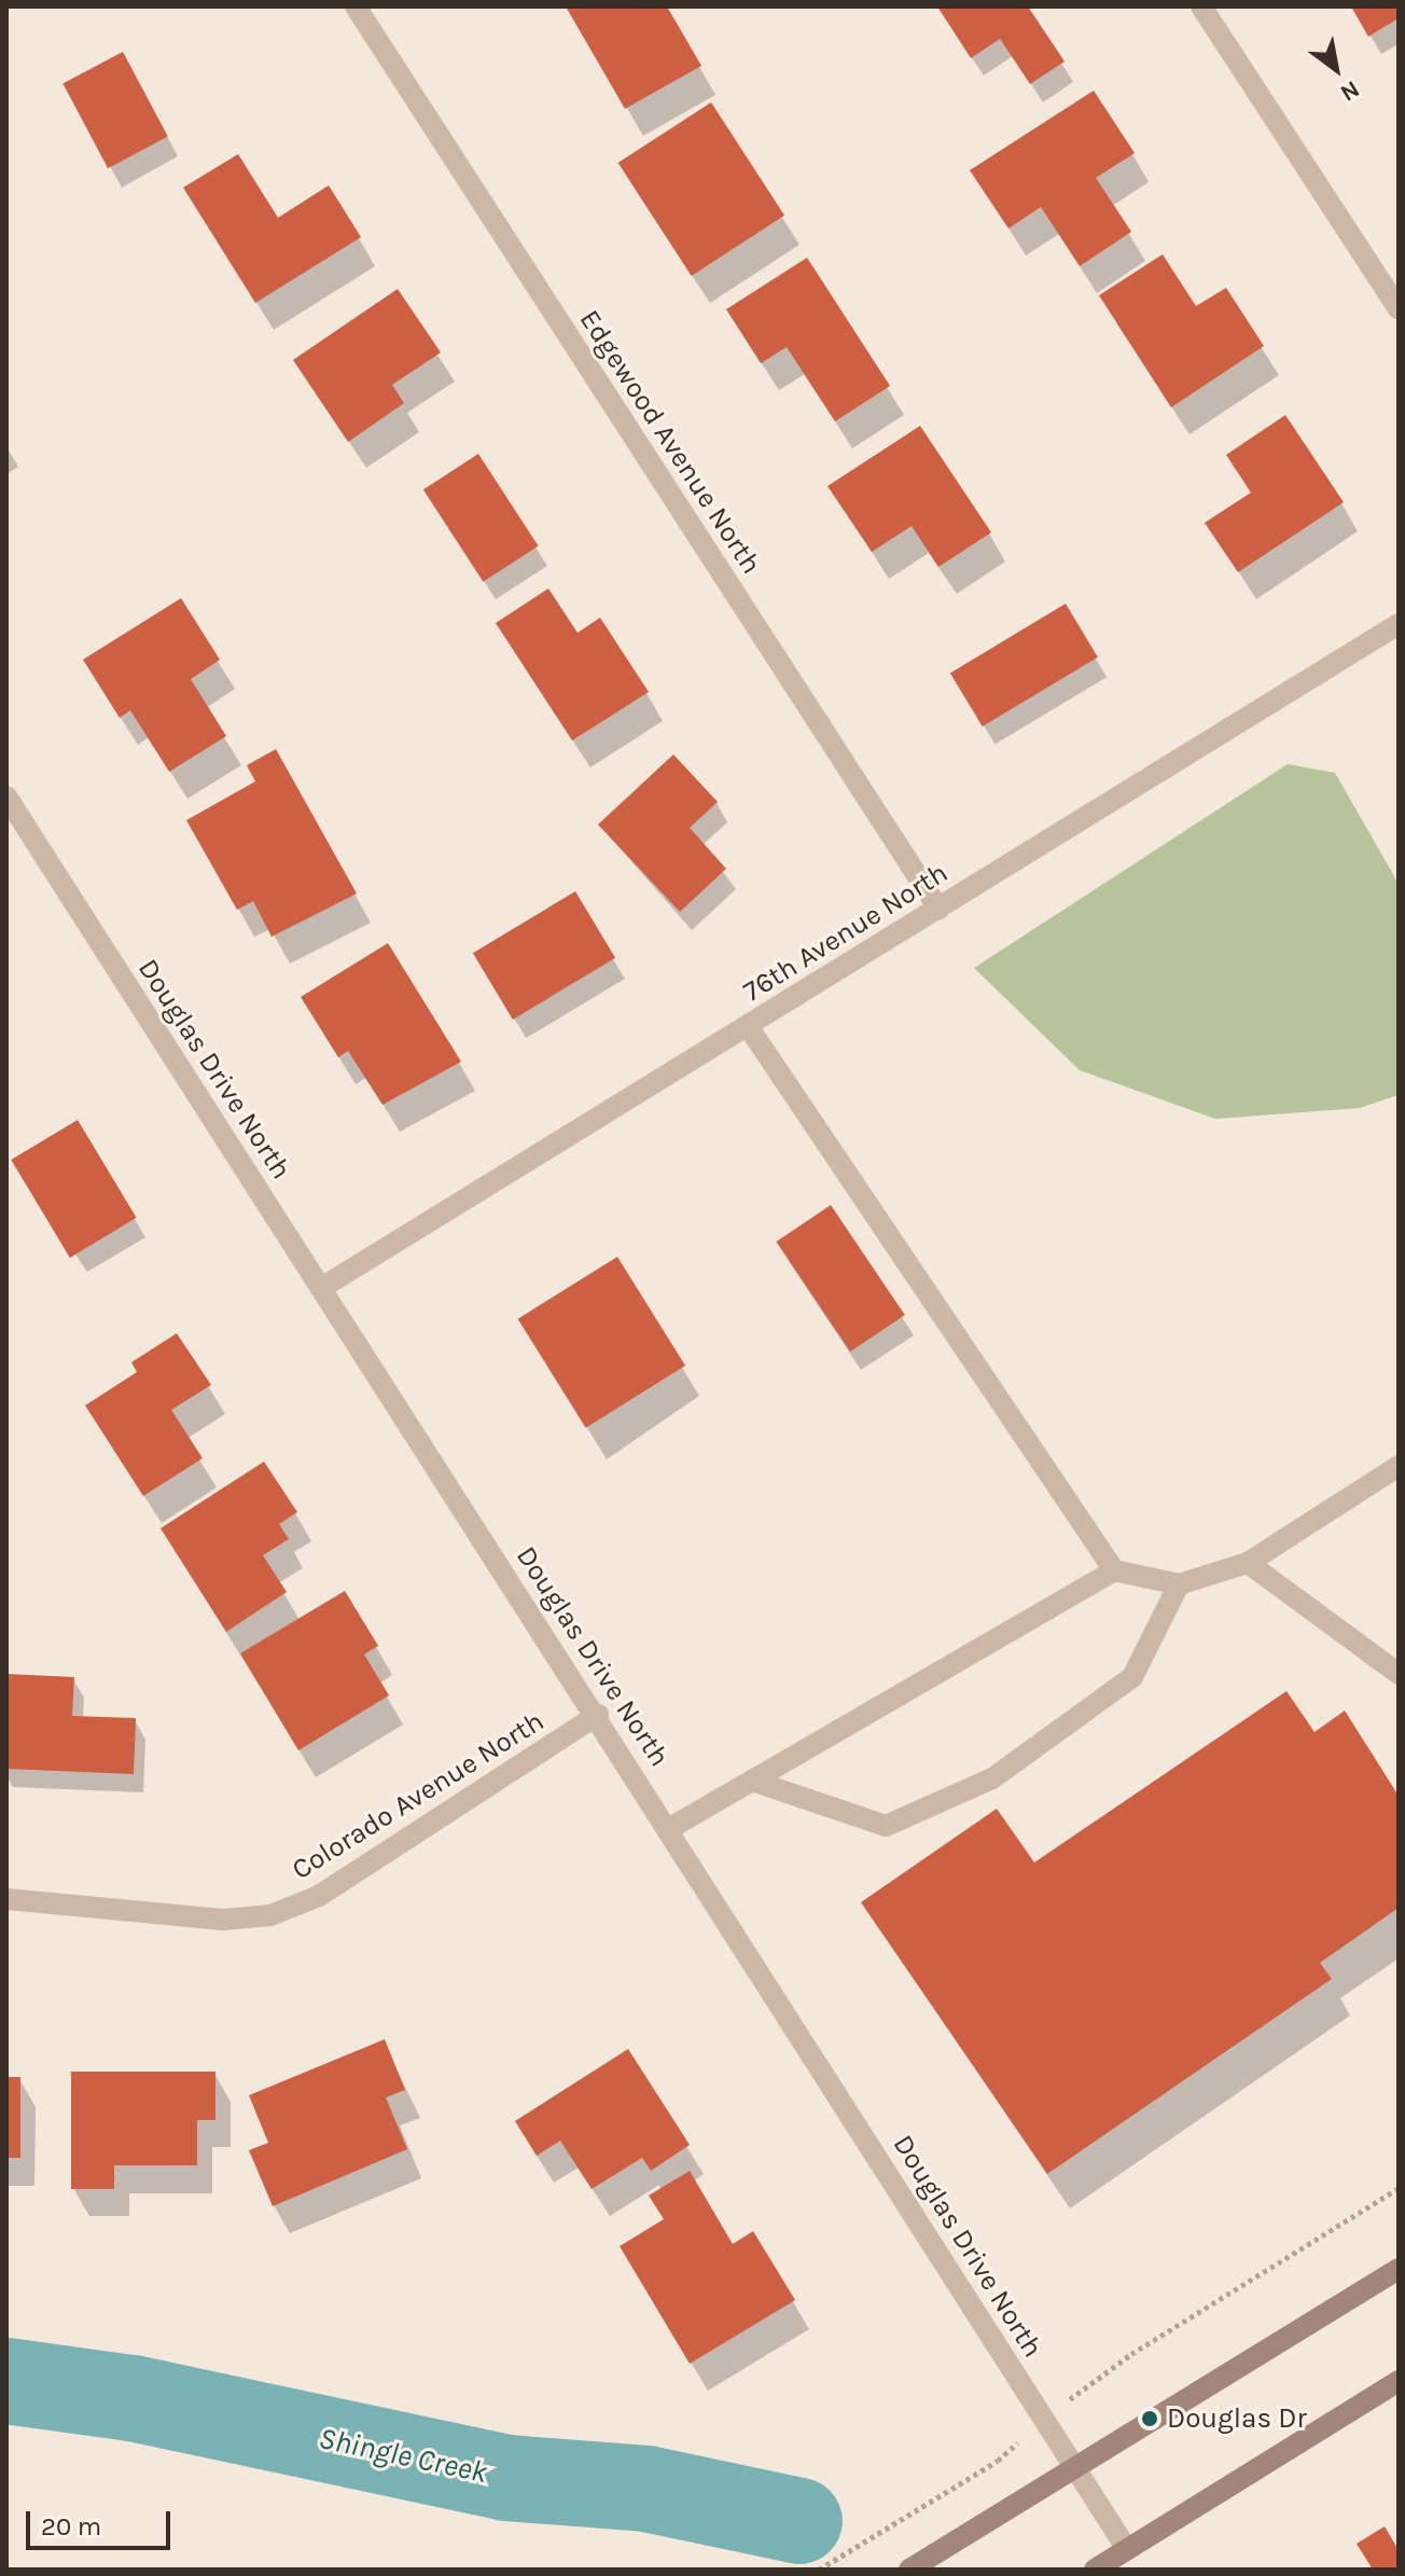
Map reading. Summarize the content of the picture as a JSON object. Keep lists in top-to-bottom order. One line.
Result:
{"streets":{"street":["Edgewood Avenue North","76th Avenue North","Douglas Drive North","Colorado Avenue North"]},"crossings":[["Edgewood Avenue North","76th Avenue North"],["76th Avenue North","Douglas Drive North"],["Douglas Drive North","Colorado Avenue North"]],"water":["Shingle Creek"],"places":["Douglas Dr"],"scale_bar":"20 m","north":"bottom right"}
